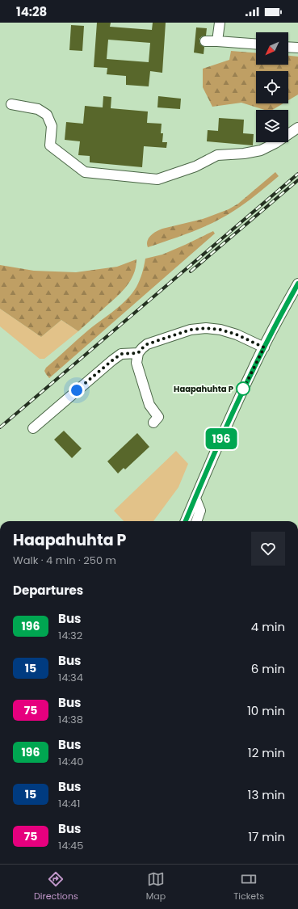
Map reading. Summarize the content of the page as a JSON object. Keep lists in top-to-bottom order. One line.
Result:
{"places":["Haapahuhta P"],"lines":["bus line 196"],"north":"bottom left","page":{"status":"14:28","on_map":"196","heading":[["Haapahuhta P","Walk · 4 min · 250 m"],"Departures"],"list":[{"mark":"196","name":"Bus","note":"14:32","value":"4 min"},{"mark":"15","name":"Bus","note":"14:34","value":"6 min"},{"mark":"75","name":"Bus","note":"14:38","value":"10 min"},{"mark":"196","name":"Bus","note":"14:40","value":"12 min"},{"mark":"15","name":"Bus","note":"14:41","value":"13 min"},{"mark":"75","name":"Bus","note":"14:45","value":"17 min"}],"tabs":["Directions","Map","Tickets"]}}
